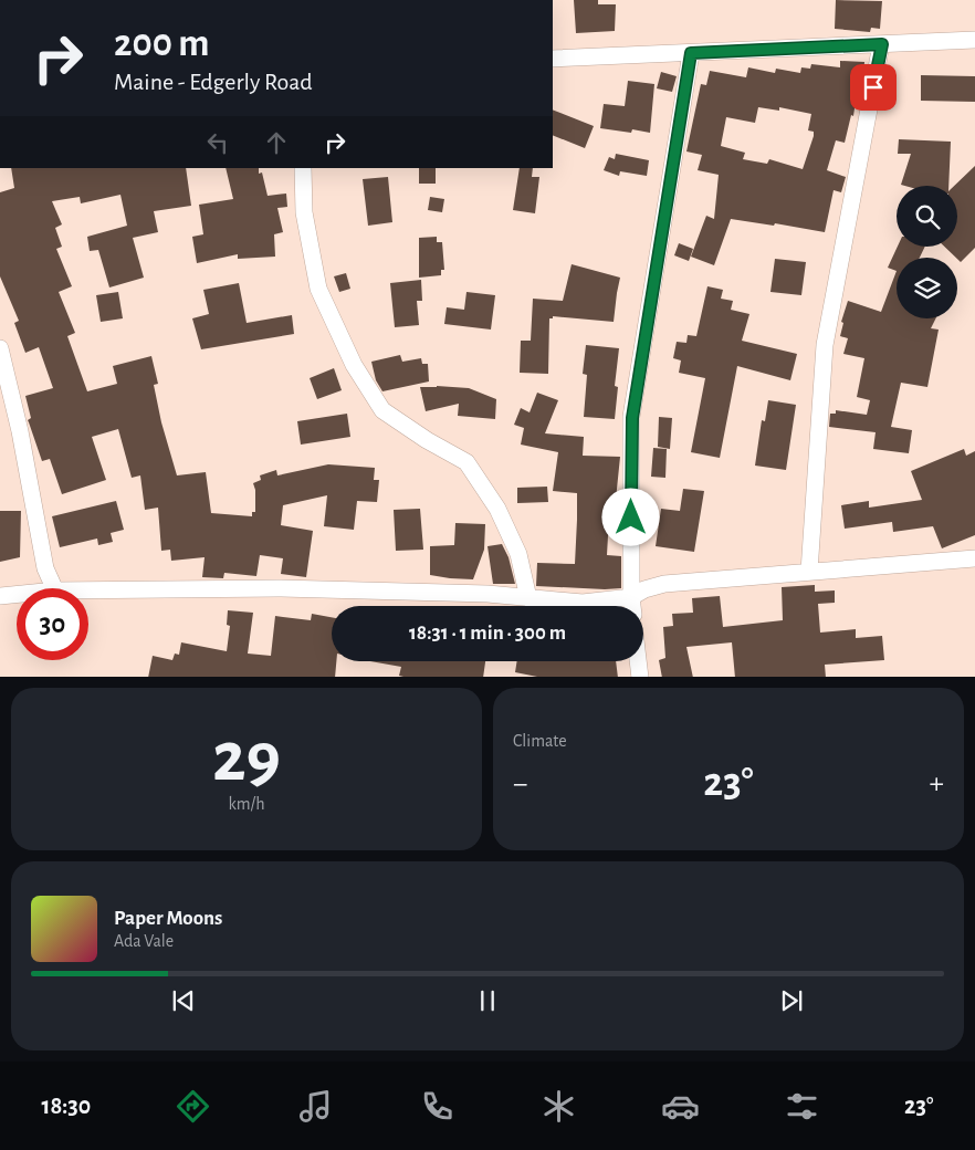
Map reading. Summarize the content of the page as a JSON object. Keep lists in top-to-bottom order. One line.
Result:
{"page":{"turn":["200 m","Maine - Edgerly Road"],"limit":"30","trip":"18:31 · 1 min · 300 m","tile":[["29","km/h"],"Climate"],"heat":["−","23°","+"],"song":["Paper Moons","Ada Vale"],"tabs":["18:30","23°"]}}
